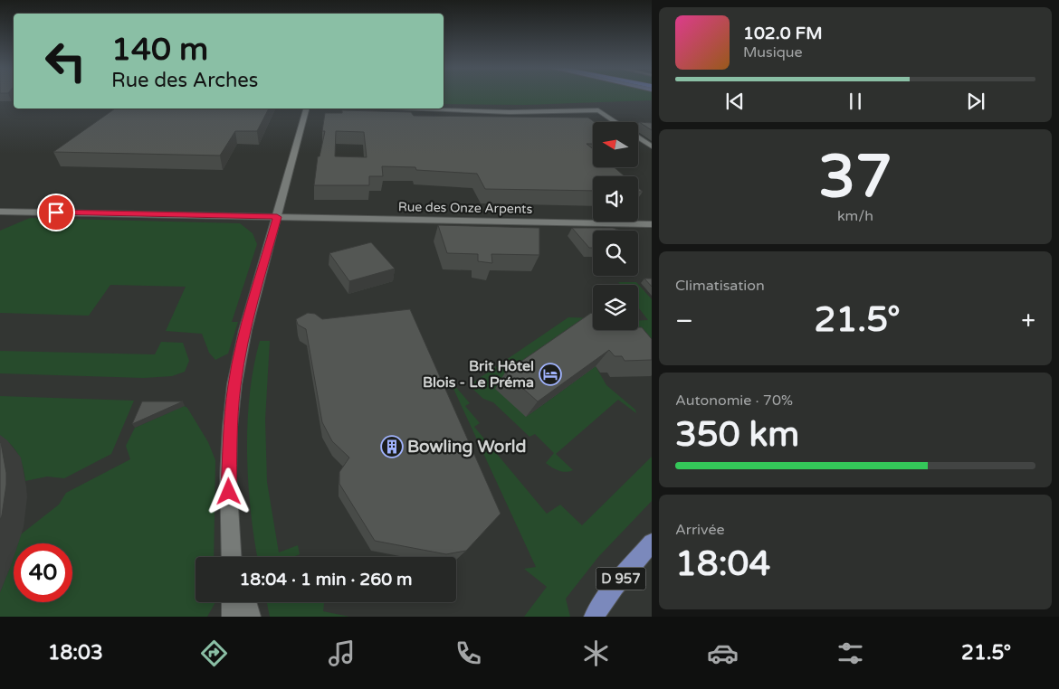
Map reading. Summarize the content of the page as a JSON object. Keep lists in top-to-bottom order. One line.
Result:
{"streets":{"main road":["D 957"],"street":["Rue des Onze Arpents"]},"places":{"hotel":["Brit Hôtel Blois - Le Préma"],"building":["Bowling World"]},"north":"left","page":{"turn":["140 m","Rue des Arches"],"song":["102.0 FM","Musique"],"tile":[["37","km/h"],"Climatisation",["Autonomie · 70%","350 km"],["Arrivée","18:04"]],"heat":["−","21.5°","+"],"limit":"40","trip":"18:04 · 1 min · 260 m","tabs":["18:03","21.5°"]}}
